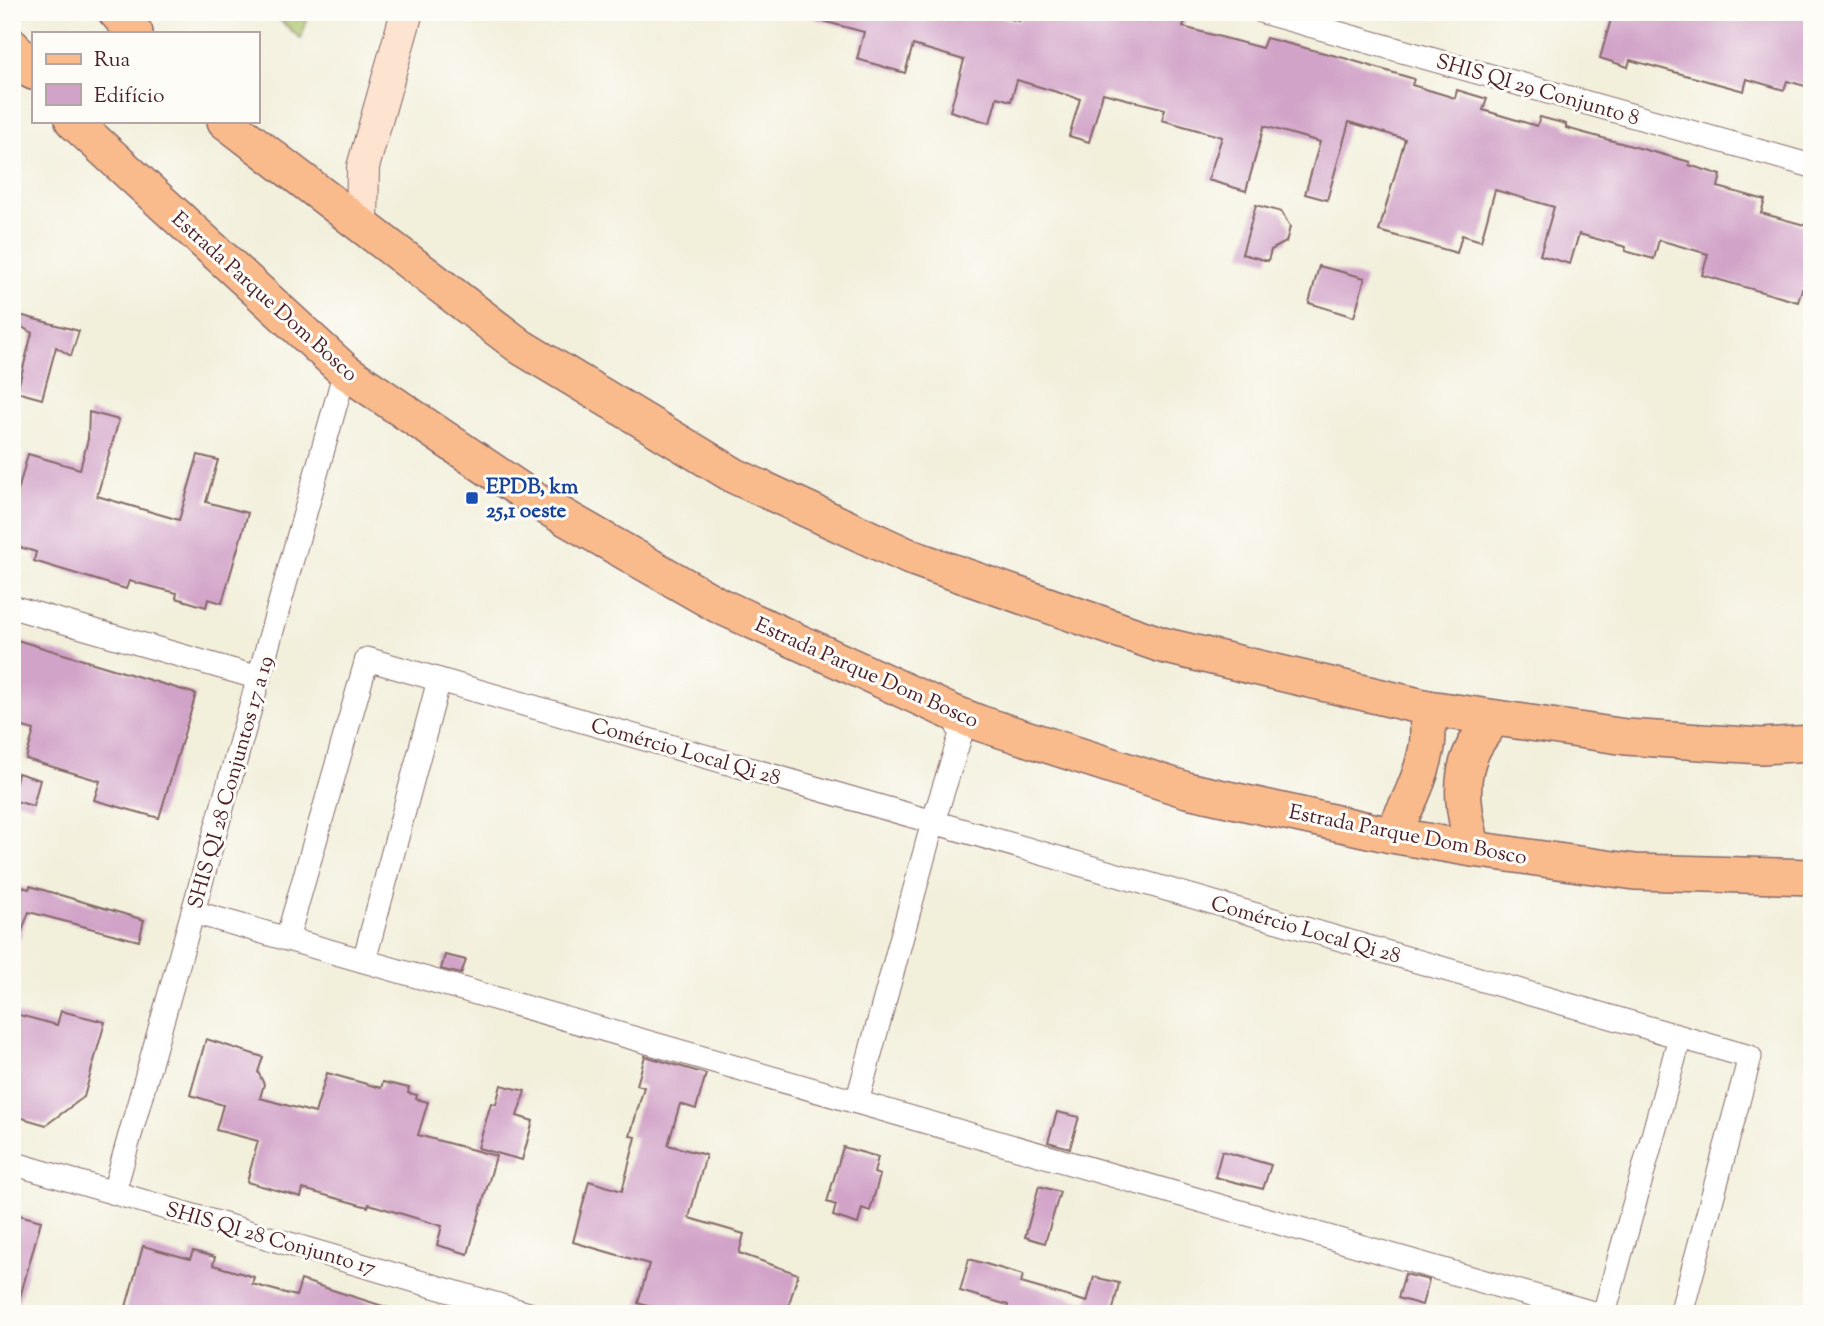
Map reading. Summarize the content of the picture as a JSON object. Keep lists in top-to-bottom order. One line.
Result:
{"streets":{"main road":["Estrada Parque Dom Bosco"],"street":["SHIS QI 29 Conjunto 8","Comércio Local Qi 28","SHIS QI 28 Conjuntos 17 a 19","SHIS QI 28 Conjunto 17"]},"crossings":[["Estrada Parque Dom Bosco","SHIS QI 28 Conjuntos 17 a 19"],["SHIS QI 28 Conjuntos 17 a 19","SHIS QI 28 Conjunto 17"]],"places":{"transit":["EPDB, km 25,1 oeste"]},"legend":["Rua","Edifício"]}
